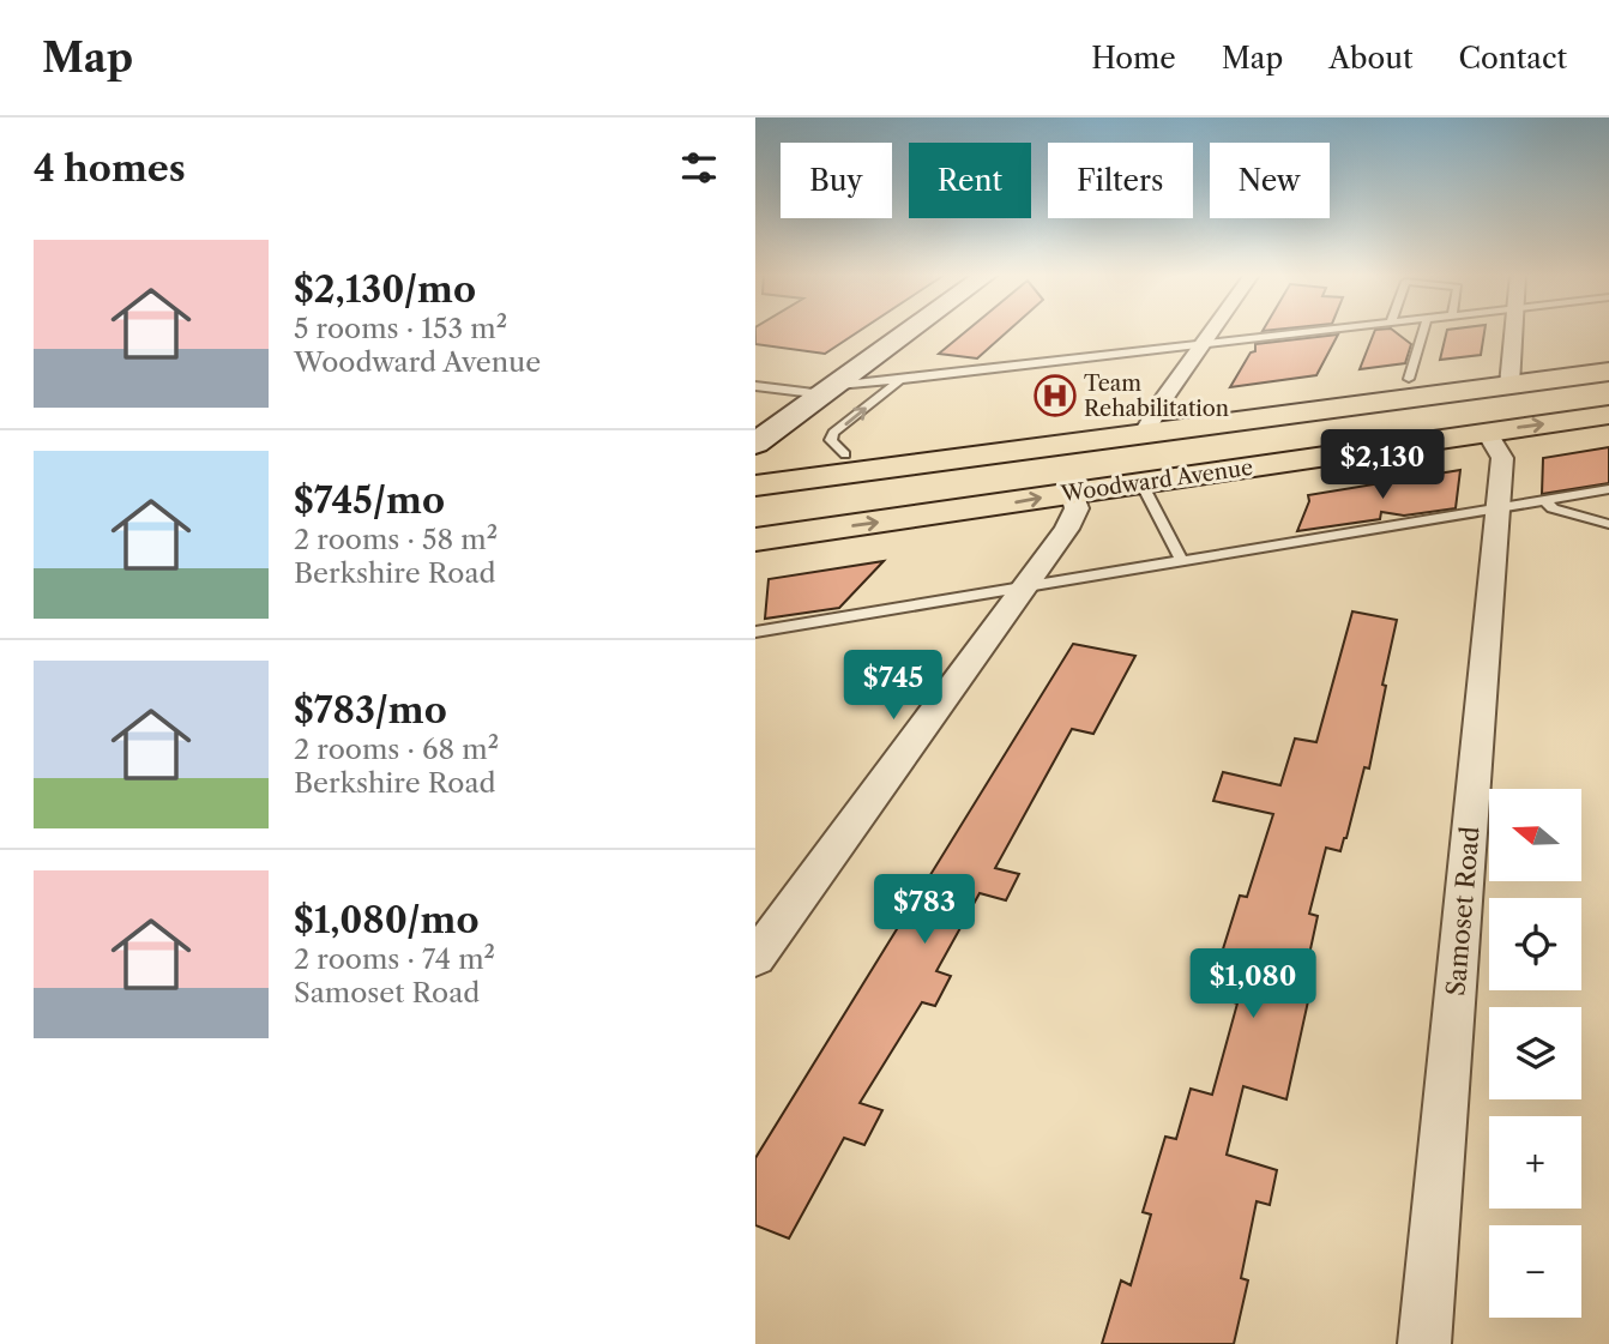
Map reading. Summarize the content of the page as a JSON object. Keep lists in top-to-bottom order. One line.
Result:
{"streets":{"main road":["Woodward Avenue"],"street":["Samoset Road"]},"crossings":[["Woodward Avenue","Samoset Road"]],"places":{"hospital":["Team Rehabilitation"]},"north":"left","page":{"header":"Map","nav":["Home","Map","About","Contact"],"heading":"4 homes","chip":["Buy","Rent","Filters","New"],"list":[{"name":"$2,130/mo","note":"5 rooms · 153 m² · Woodward Avenue"},{"name":"$745/mo","note":"2 rooms · 58 m² · Berkshire Road"},{"name":"$783/mo","note":"2 rooms · 68 m² · Berkshire Road"},{"name":"$1,080/mo","note":"2 rooms · 74 m² · Samoset Road"}],"price":["$2,130","$745","$783","$1,080"],"map_buttons":["+","−"]}}
